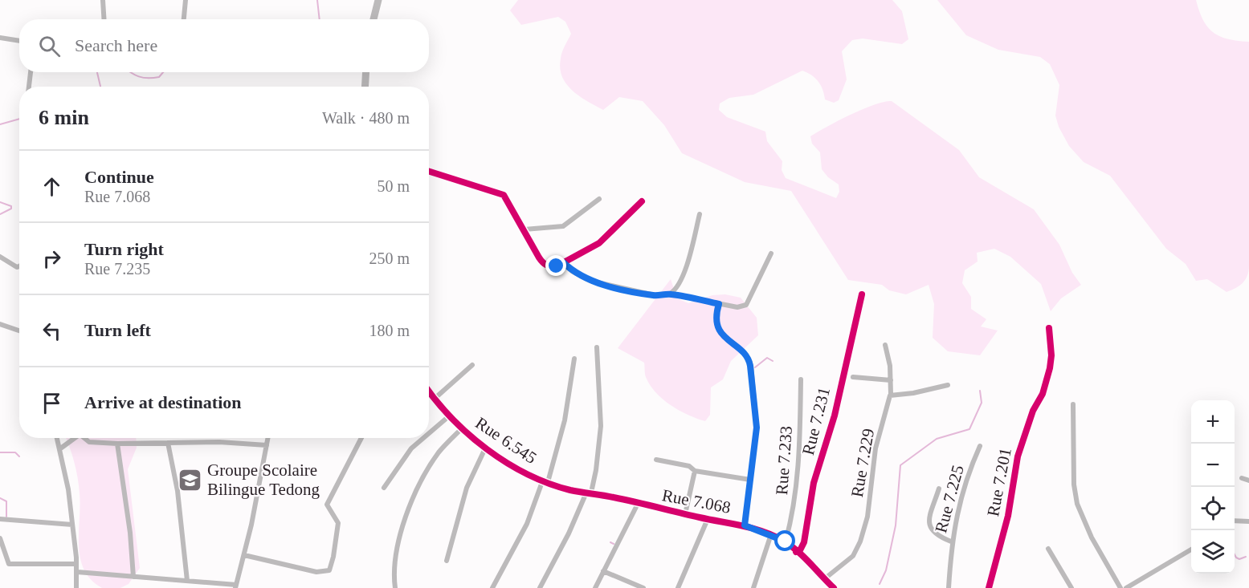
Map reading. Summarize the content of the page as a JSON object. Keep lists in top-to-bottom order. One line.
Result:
{"streets":{"street":["Rue 7.231","Rue 6.545","Rue 7.233","Rue 7.229","Rue 7.201","Rue 7.225","Rue 7.068"]},"crossings":[["Rue 7.231","Rue 7.068"],["Rue 6.545","Rue 7.068"],["Rue 7.233","Rue 7.068"],["Rue 7.229","Rue 7.068"]],"places":{"school or university":["Groupe Scolaire Bilingue Tedong"]},"page":{"search":"Search here","heading":["6 min","Walk · 480 m"],"list":[["Continue","Rue 7.068","50 m"],["Turn right","Rue 7.235","250 m"],["Turn left","180 m"],"Arrive at destination"],"map_buttons":["+","−"]}}
